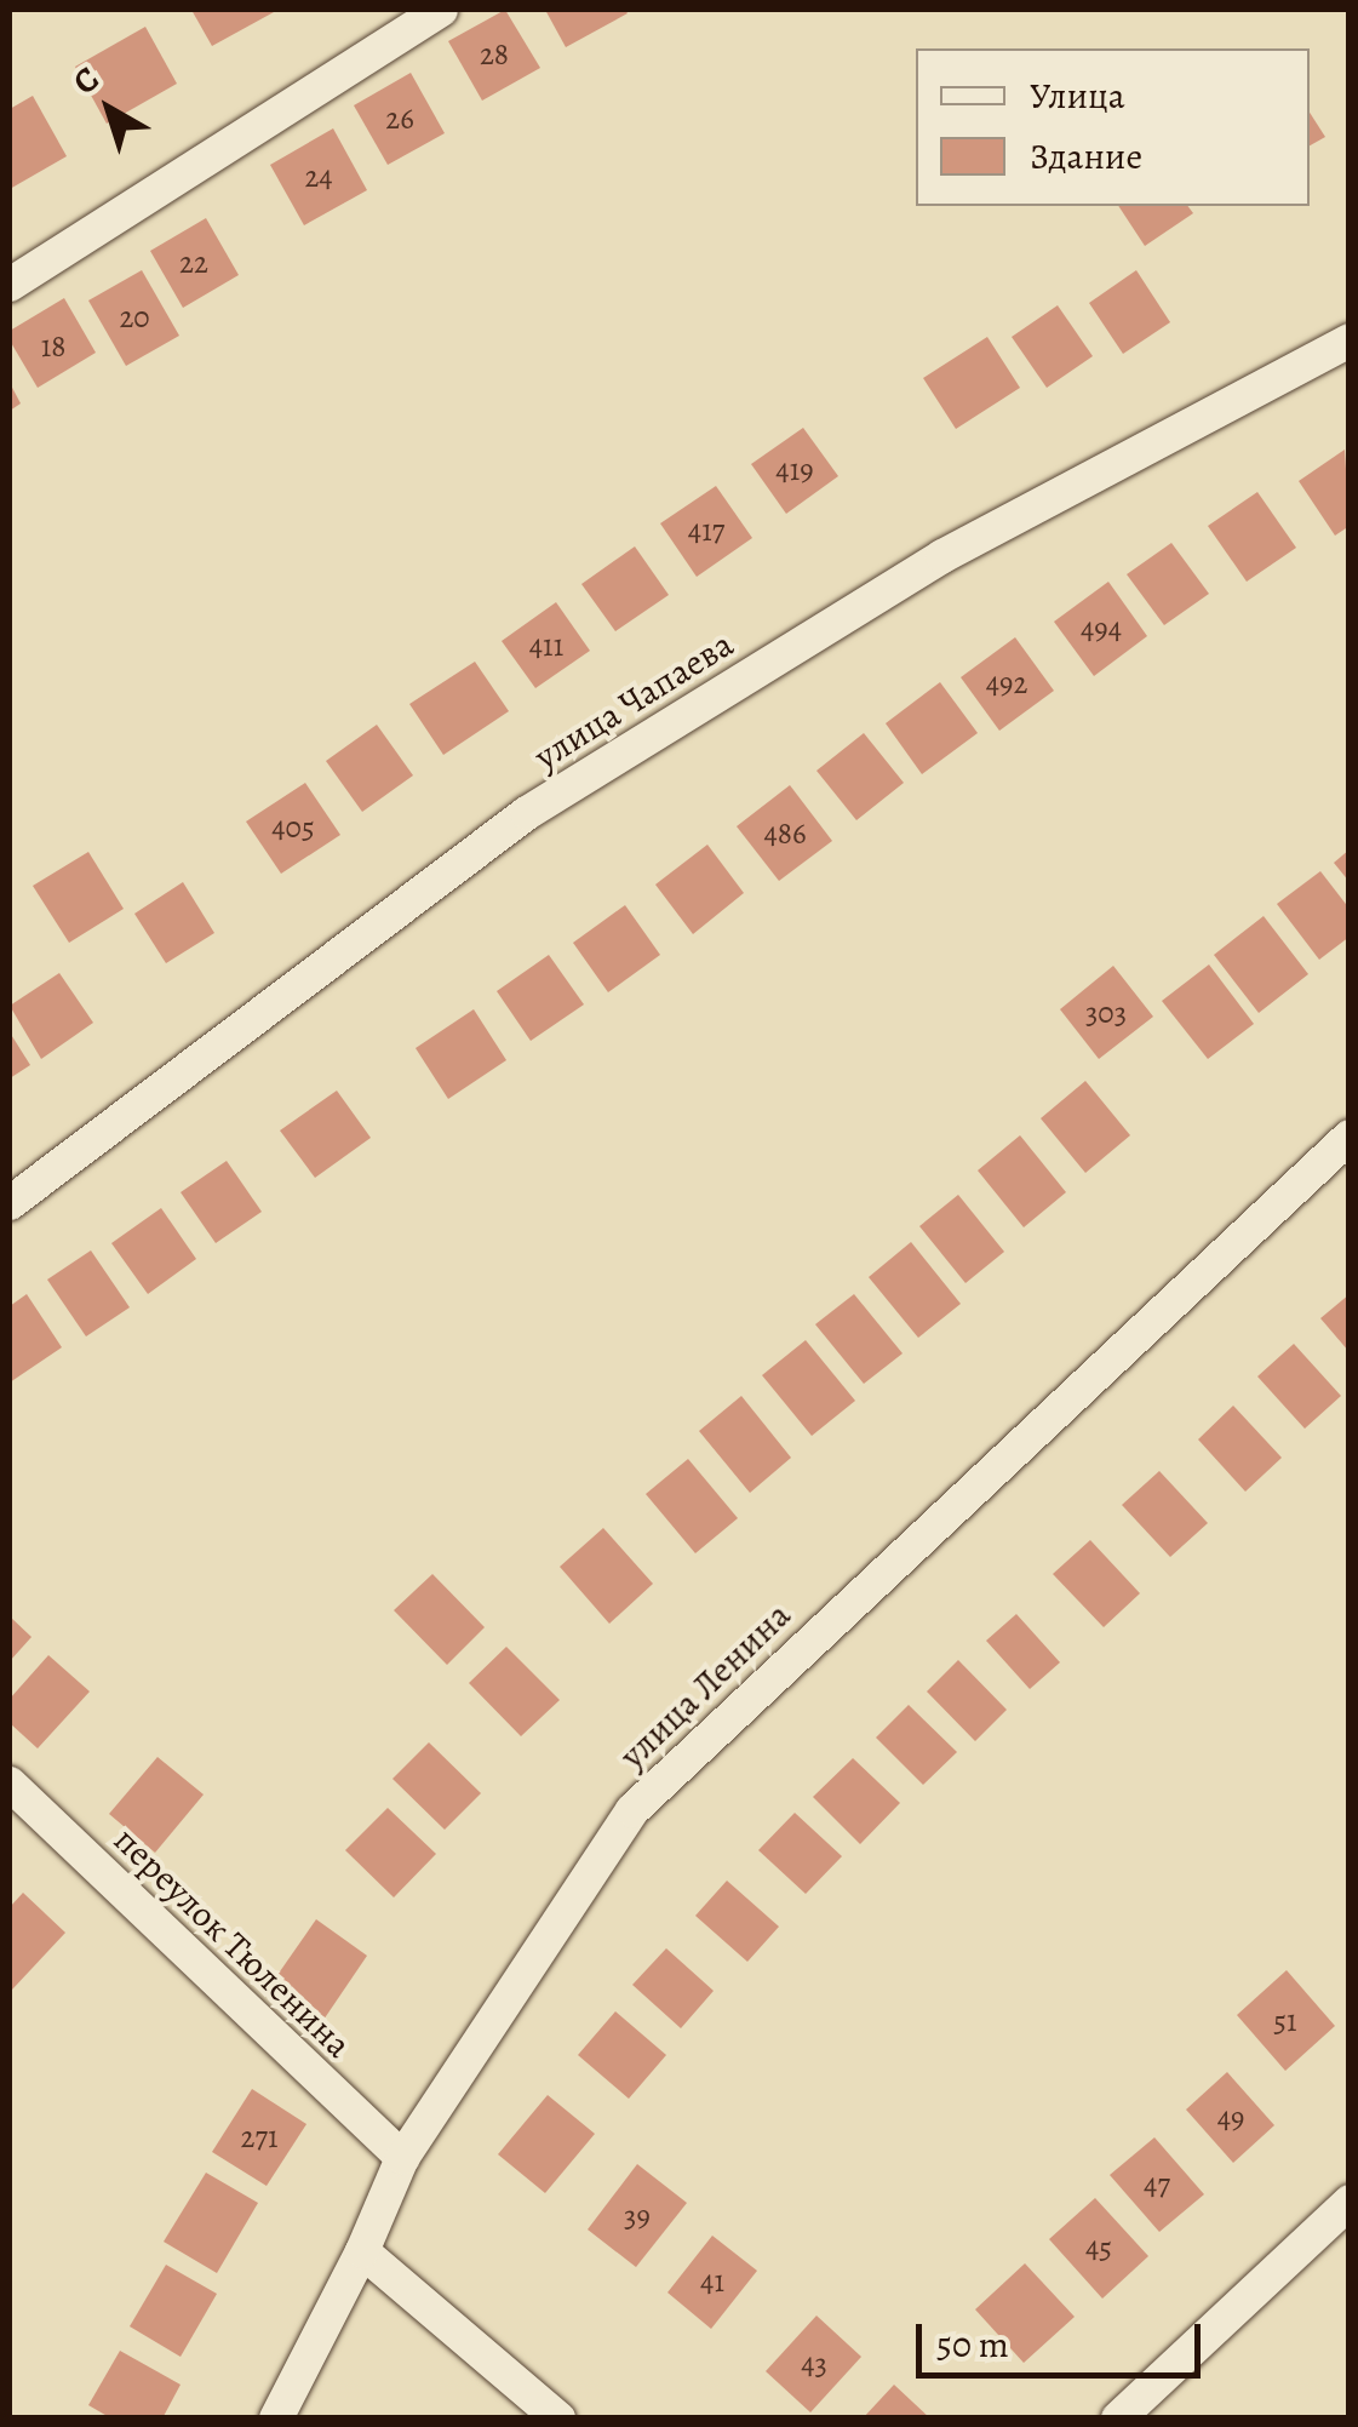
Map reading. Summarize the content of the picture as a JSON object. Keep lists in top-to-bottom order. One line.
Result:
{"streets":{"street":["улица Чапаева","улица Ленина","переулок Тюленина"]},"crossings":[["улица Ленина","переулок Тюленина"]],"house_numbers":["28","26","24","22","20","18","419","417","494","411","492","405","486","303","51","49","271","47","39","45","41","43"],"legend":["Улица","Здание"],"scale_bar":"50 m","north":"top left"}
